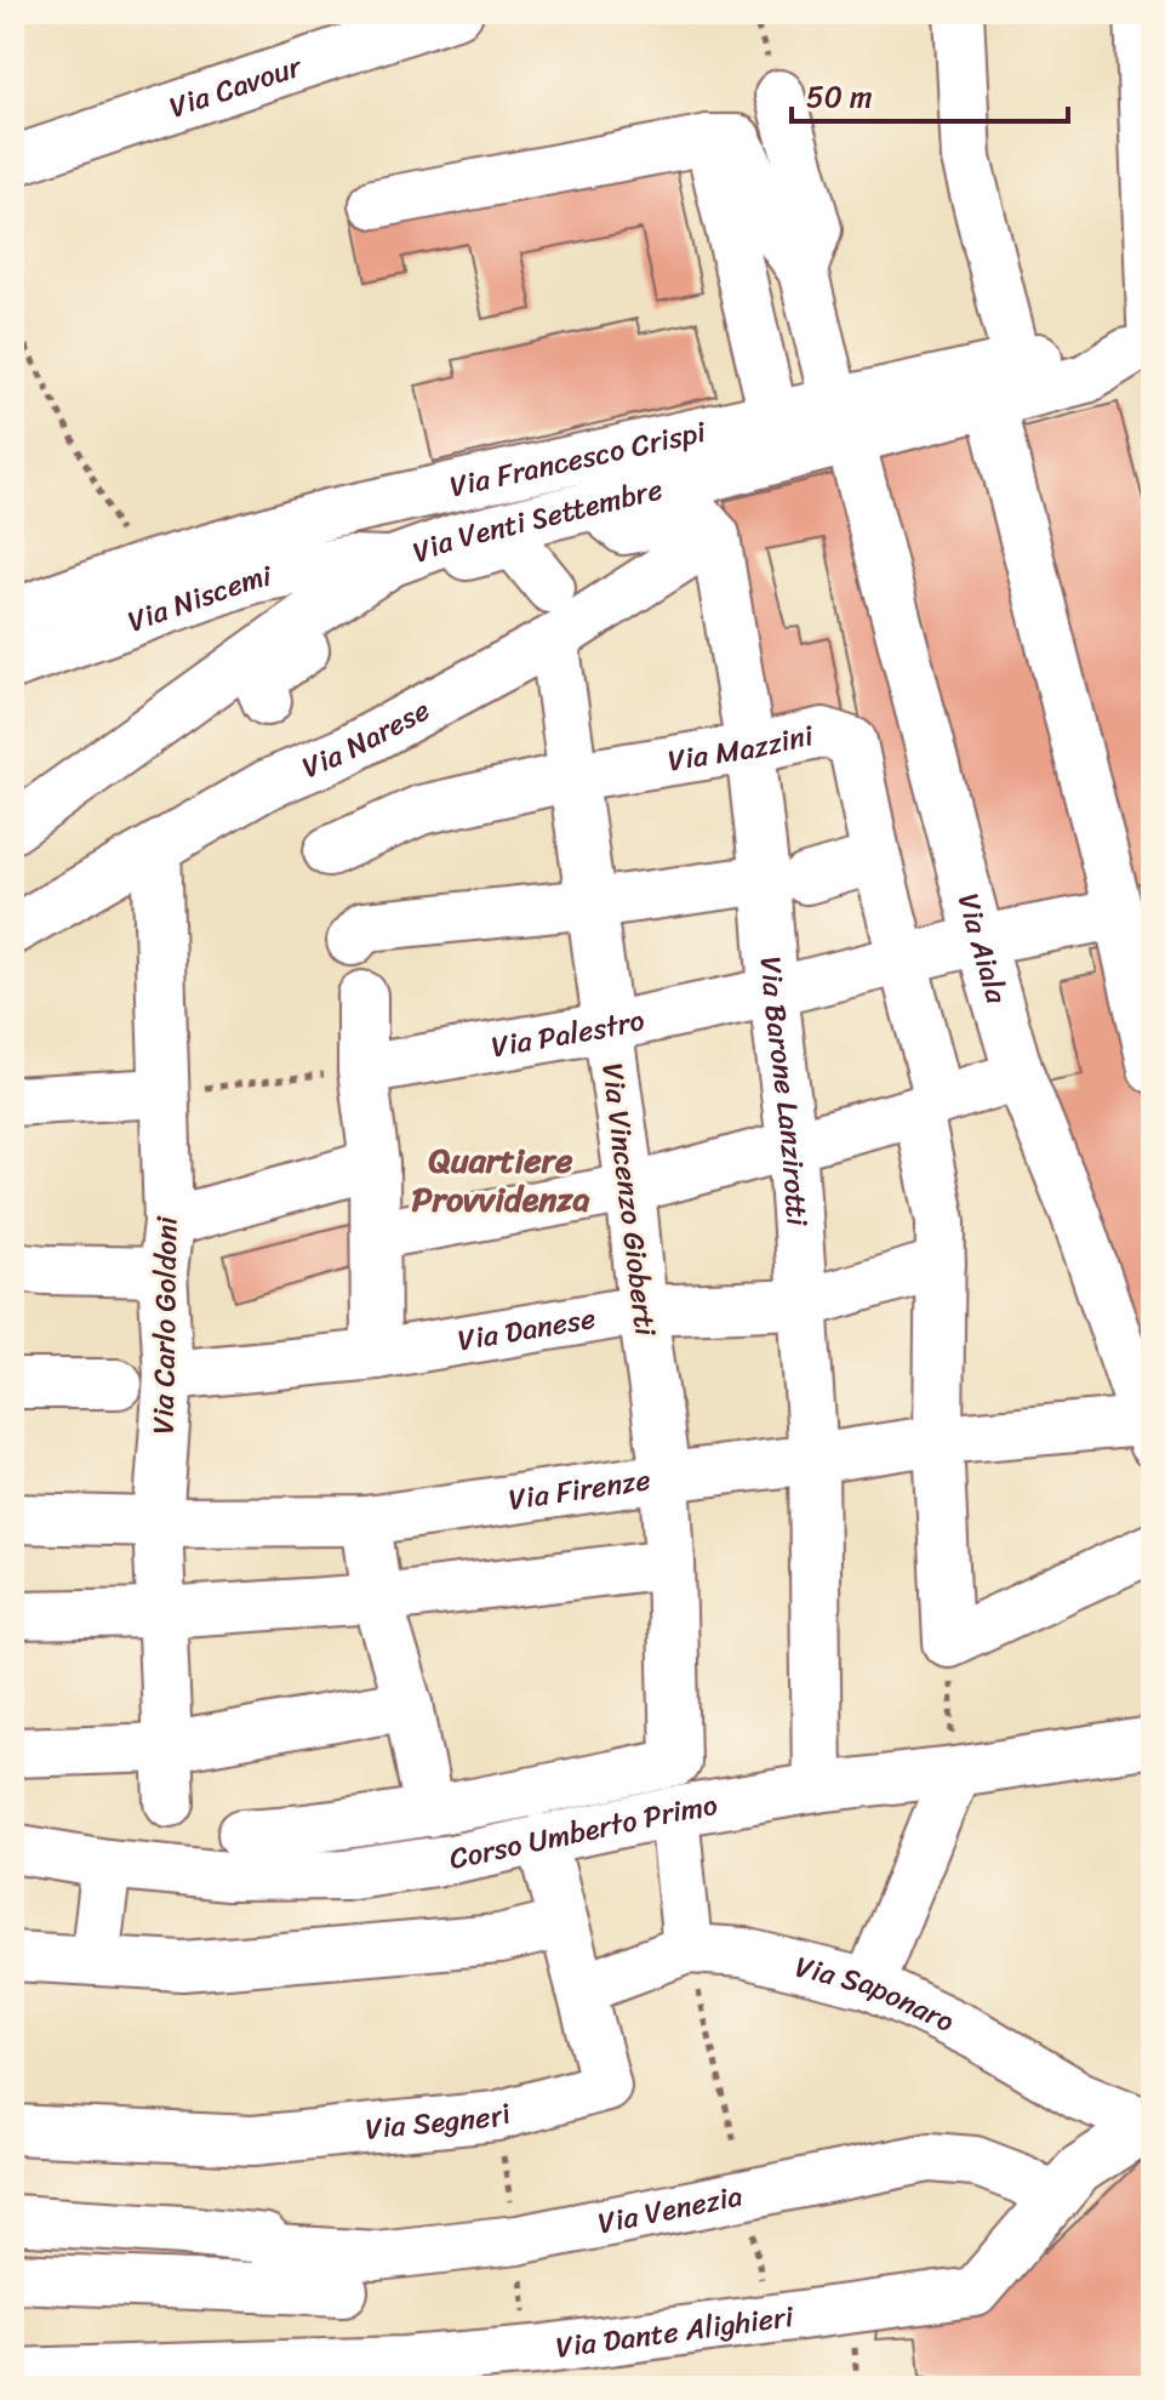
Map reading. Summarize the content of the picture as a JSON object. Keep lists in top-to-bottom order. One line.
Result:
{"streets":{"street":["Via Cavour","Via Francesco Crispi","Via Venti Settembre","Via Niscemi","Via Narese","Via Mazzini","Via Aiala","Via Palestro","Via Barone Lanzirotti","Via Vincenzo Gioberti","Via Carlo Goldoni","Via Danese","Via Firenze","Corso Umberto Primo","Via Saponaro","Via Segneri","Via Venezia","Via Dante Alighieri"]},"crossings":[["Via Francesco Crispi","Via Venti Settembre"],["Via Francesco Crispi","Via Aiala"],["Via Venti Settembre","Via Niscemi"],["Via Venti Settembre","Via Aiala"],["Via Narese","Via Barone Lanzirotti"],["Via Narese","Via Vincenzo Gioberti"],["Via Narese","Via Carlo Goldoni"],["Via Mazzini","Via Palestro"],["Via Mazzini","Via Barone Lanzirotti"],["Via Mazzini","Via Vincenzo Gioberti"],["Via Mazzini","Via Danese"],["Via Mazzini","Via Firenze"],["Via Aiala","Via Palestro"],["Via Aiala","Via Firenze"],["Via Palestro","Via Barone Lanzirotti"],["Via Palestro","Via Vincenzo Gioberti"],["Via Barone Lanzirotti","Via Danese"],["Via Barone Lanzirotti","Via Firenze"],["Via Barone Lanzirotti","Corso Umberto Primo"],["Via Vincenzo Gioberti","Via Danese"],["Via Vincenzo Gioberti","Via Firenze"],["Via Carlo Goldoni","Via Danese"],["Via Carlo Goldoni","Via Firenze"],["Corso Umberto Primo","Via Segneri"],["Via Saponaro","Via Segneri"],["Via Saponaro","Via Dante Alighieri"],["Via Venezia","Via Dante Alighieri"]],"districts":["Quartiere Provvidenza"],"scale_bar":"50 m"}
